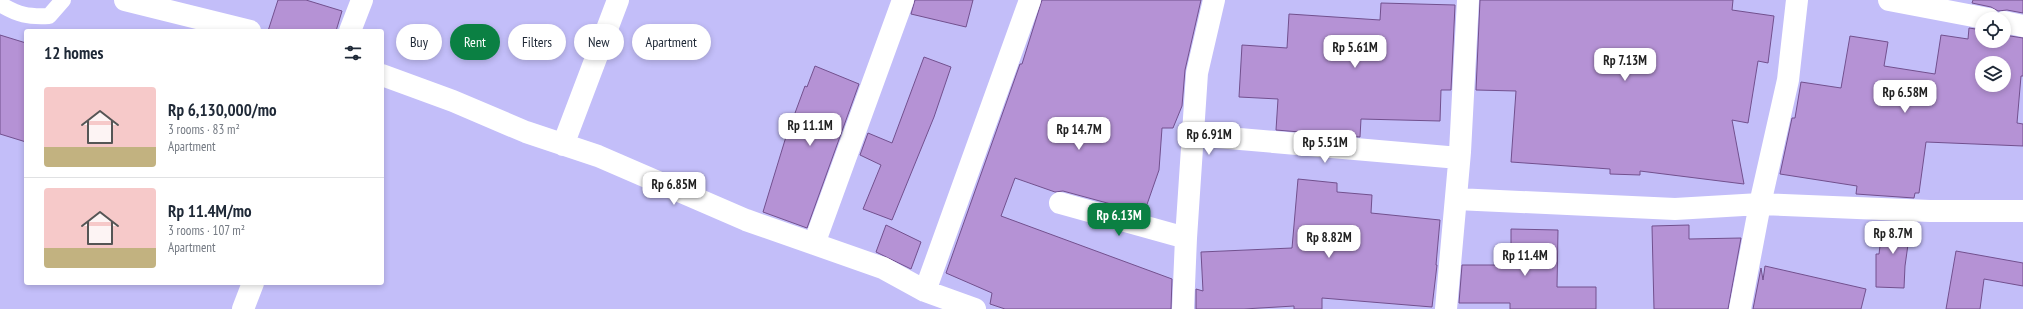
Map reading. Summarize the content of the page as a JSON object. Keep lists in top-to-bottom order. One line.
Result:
{"page":{"chip":["Buy","Rent","Filters","New","Apartment"],"heading":"12 homes","price":["Rp 5.61M","Rp 7.13M","Rp 6.58M","Rp 11.1M","Rp 14.7M","Rp 6.91M","Rp 5.51M","Rp 6.85M","Rp 6.13M","Rp 8.7M","Rp 8.82M","Rp 11.4M"],"list":[{"name":"Rp 6,130,000/mo","note":"3 rooms · 83 m² · Apartment"},{"name":"Rp 11.4M/mo","note":"3 rooms · 107 m² · Apartment"}]}}
